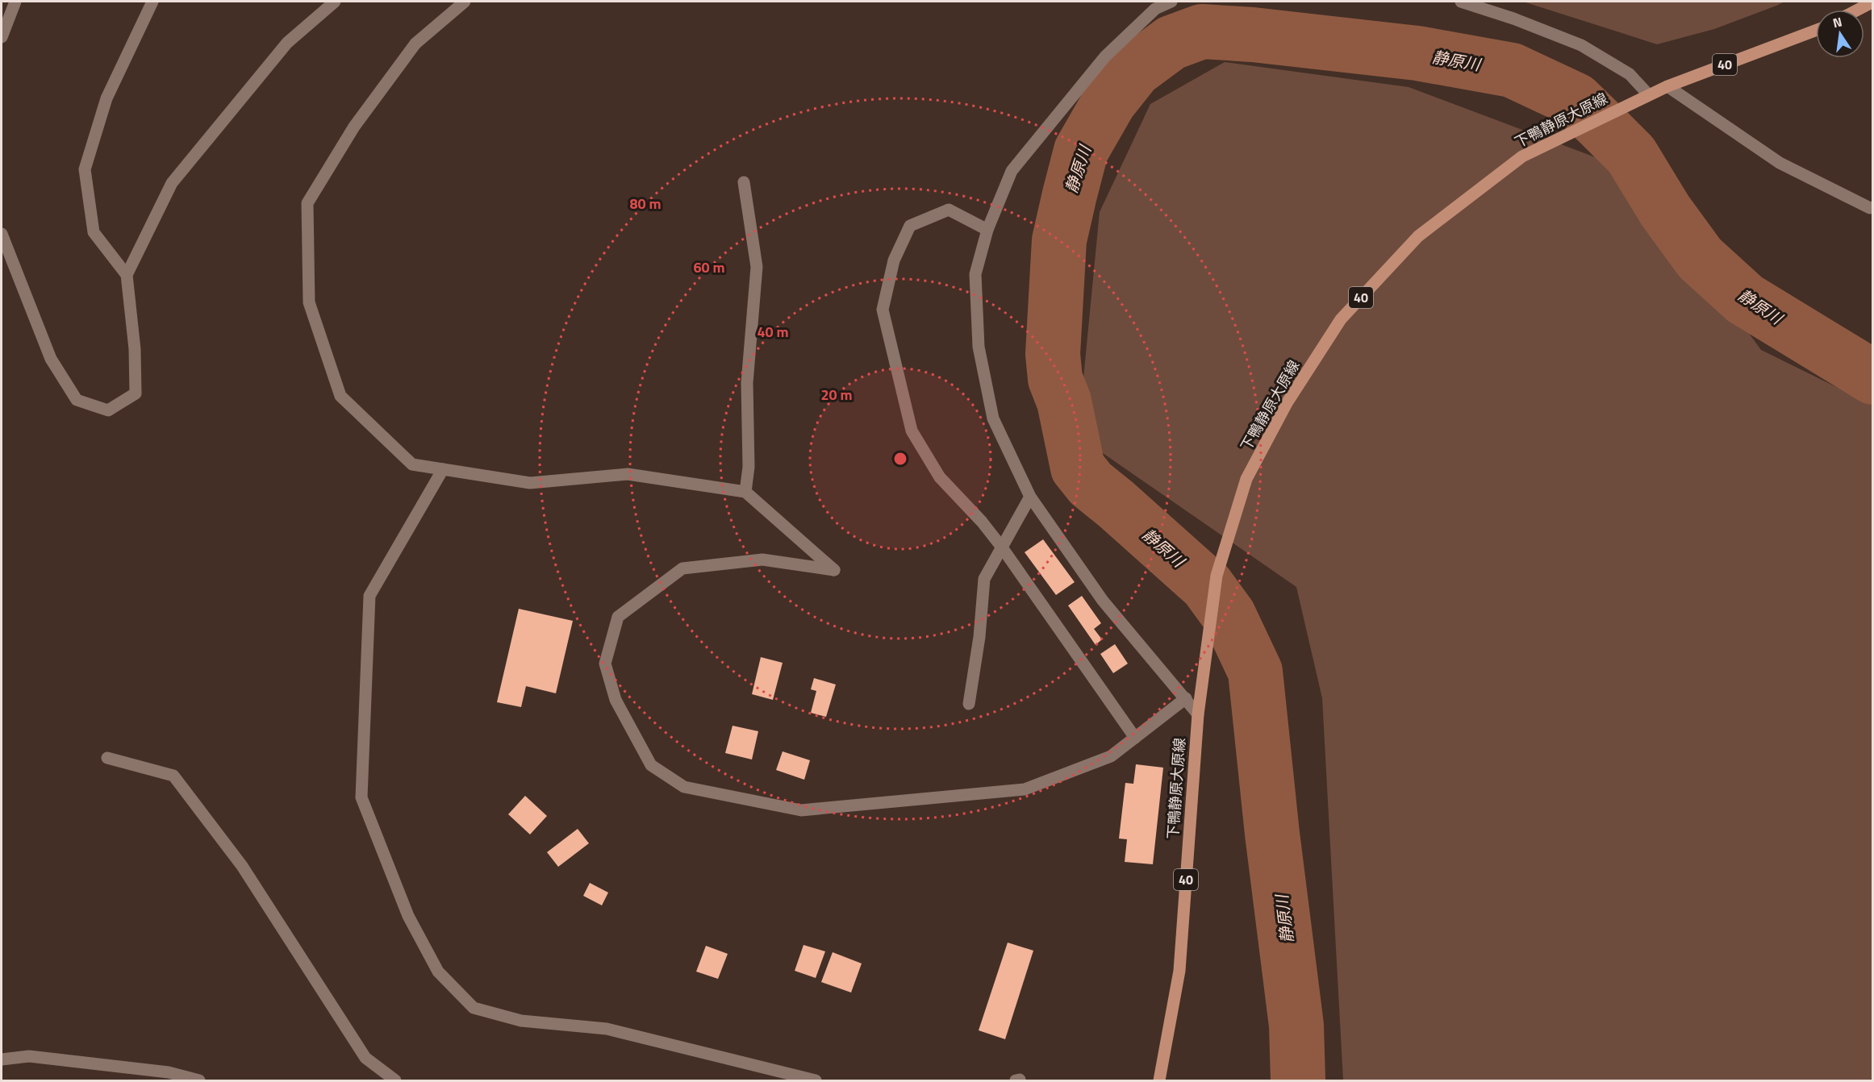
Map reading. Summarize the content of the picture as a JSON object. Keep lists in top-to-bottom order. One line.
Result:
{"streets":{"main road":["40","下鴨静原大原線"]},"water":["静原川"],"north":"top","rings":["80 m","60 m","40 m","20 m"]}
